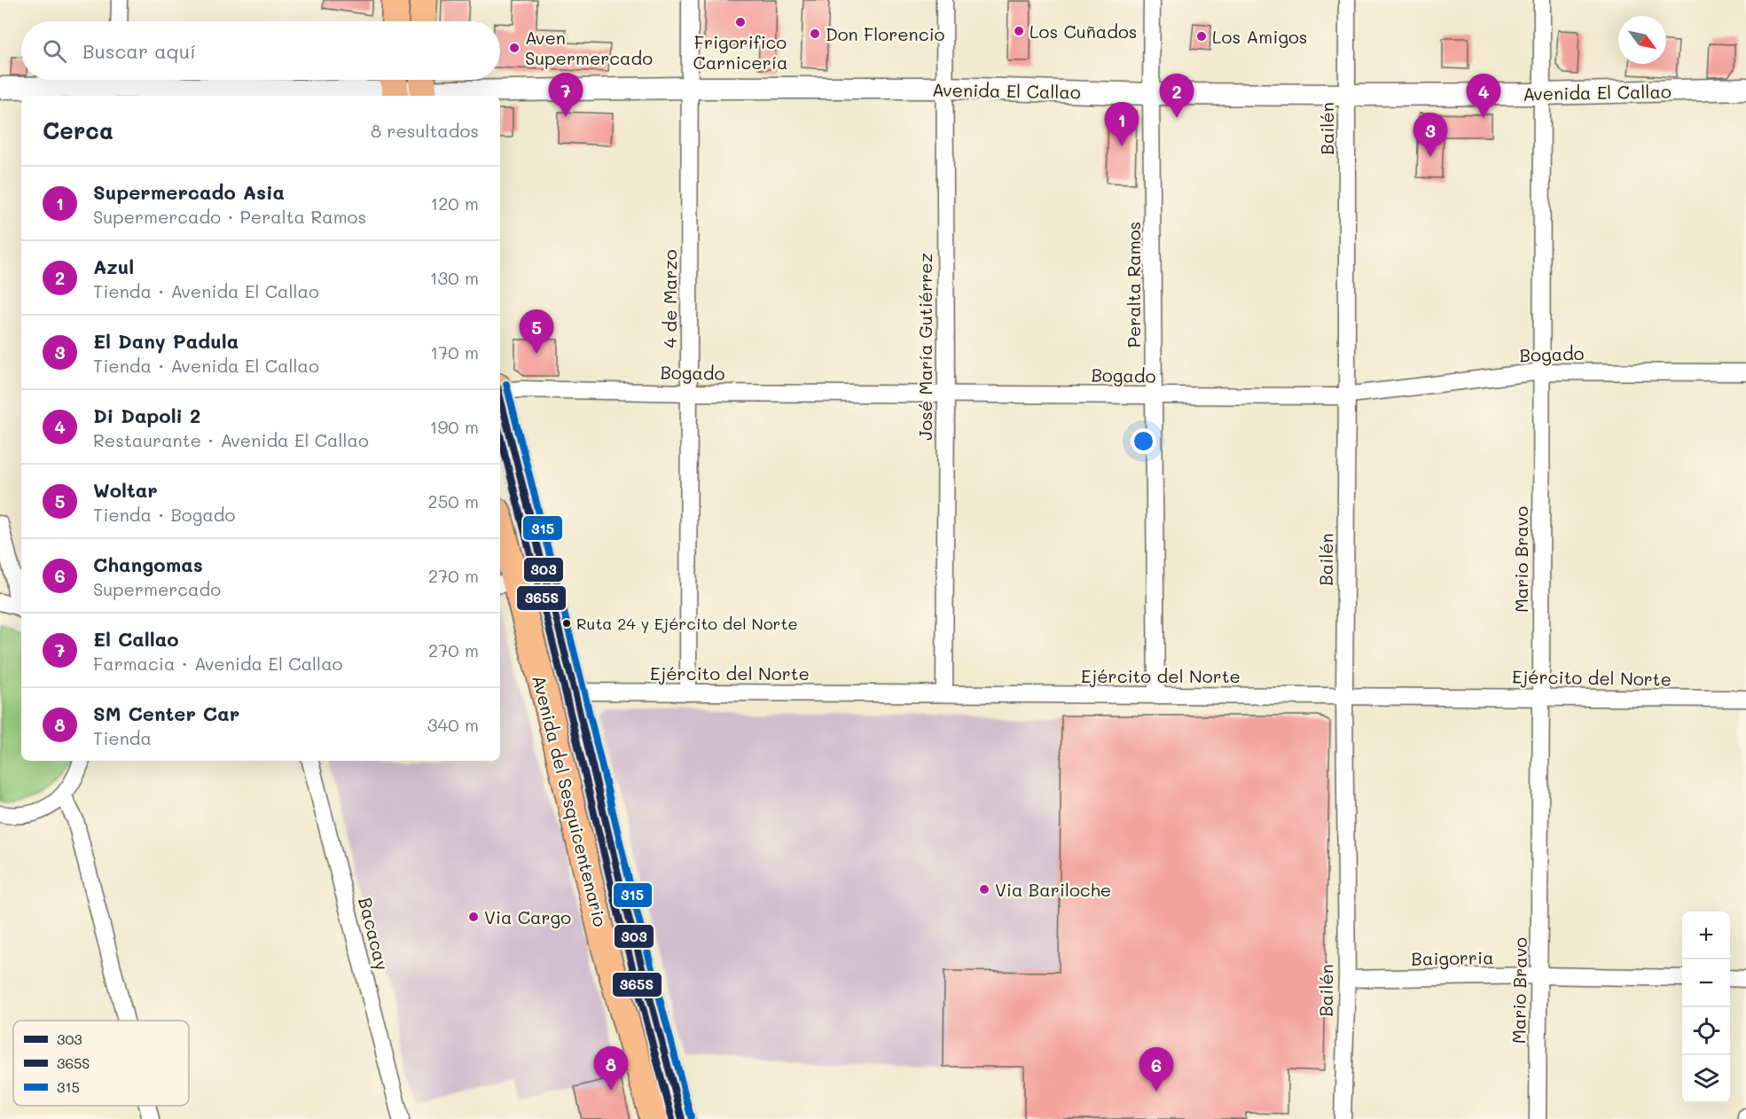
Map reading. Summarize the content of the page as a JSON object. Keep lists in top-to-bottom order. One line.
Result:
{"streets":{"main road":["Avenida del Sesquicentenario"],"street":["Avenida El Callao","Bailén","Peralta Ramos","4 de Marzo","José María Gutiérrez","Bogado","Mario Bravo","Ejército del Norte","Bacacay","Baigorria"]},"crossings":[["Avenida El Callao","Bailén"],["Avenida El Callao","Peralta Ramos"],["Avenida El Callao","4 de Marzo"],["Avenida El Callao","José María Gutiérrez"],["Avenida El Callao","Mario Bravo"],["Bailén","Bogado"],["Bailén","Ejército del Norte"],["Bailén","Baigorria"],["Peralta Ramos","Bogado"],["Peralta Ramos","Ejército del Norte"],["4 de Marzo","Bogado"],["4 de Marzo","Ejército del Norte"],["José María Gutiérrez","Bogado"],["José María Gutiérrez","Ejército del Norte"],["Bogado","Mario Bravo"],["Mario Bravo","Ejército del Norte"],["Mario Bravo","Baigorria"],["Ejército del Norte","Avenida del Sesquicentenario"]],"places":["Frigorifico Carnicería","Los Cuñados","Don Florencio","Los Amigos","Aven Supermercado","Ruta 24 y Ejército del Norte","Via Bariloche","Via Cargo"],"lines":["transit line 315","transit line 303","transit line 365S"],"legend":["303","365S","315"],"north":"bottom right","page":{"search":"Buscar aquí","pins":["7","2","4","1","3","5","8","6"],"heading":["Cerca","8 resultados"],"list":[{"mark":"1","name":"Supermercado Asia","note":"Supermercado · Peralta Ramos","value":"120 m"},{"mark":"2","name":"Azul","note":"Tienda · Avenida El Callao","value":"130 m"},{"mark":"3","name":"El Dany Padula","note":"Tienda · Avenida El Callao","value":"170 m"},{"mark":"4","name":"Di Dapoli 2","note":"Restaurante · Avenida El Callao","value":"190 m"},{"mark":"5","name":"Woltar","note":"Tienda · Bogado","value":"250 m"},{"mark":"6","name":"Changomas","note":"Supermercado","value":"270 m"},{"mark":"7","name":"El Callao","note":"Farmacia · Avenida El Callao","value":"270 m"},{"mark":"8","name":"SM Center Car","note":"Tienda","value":"340 m"}],"map_buttons":["+","−"]}}
